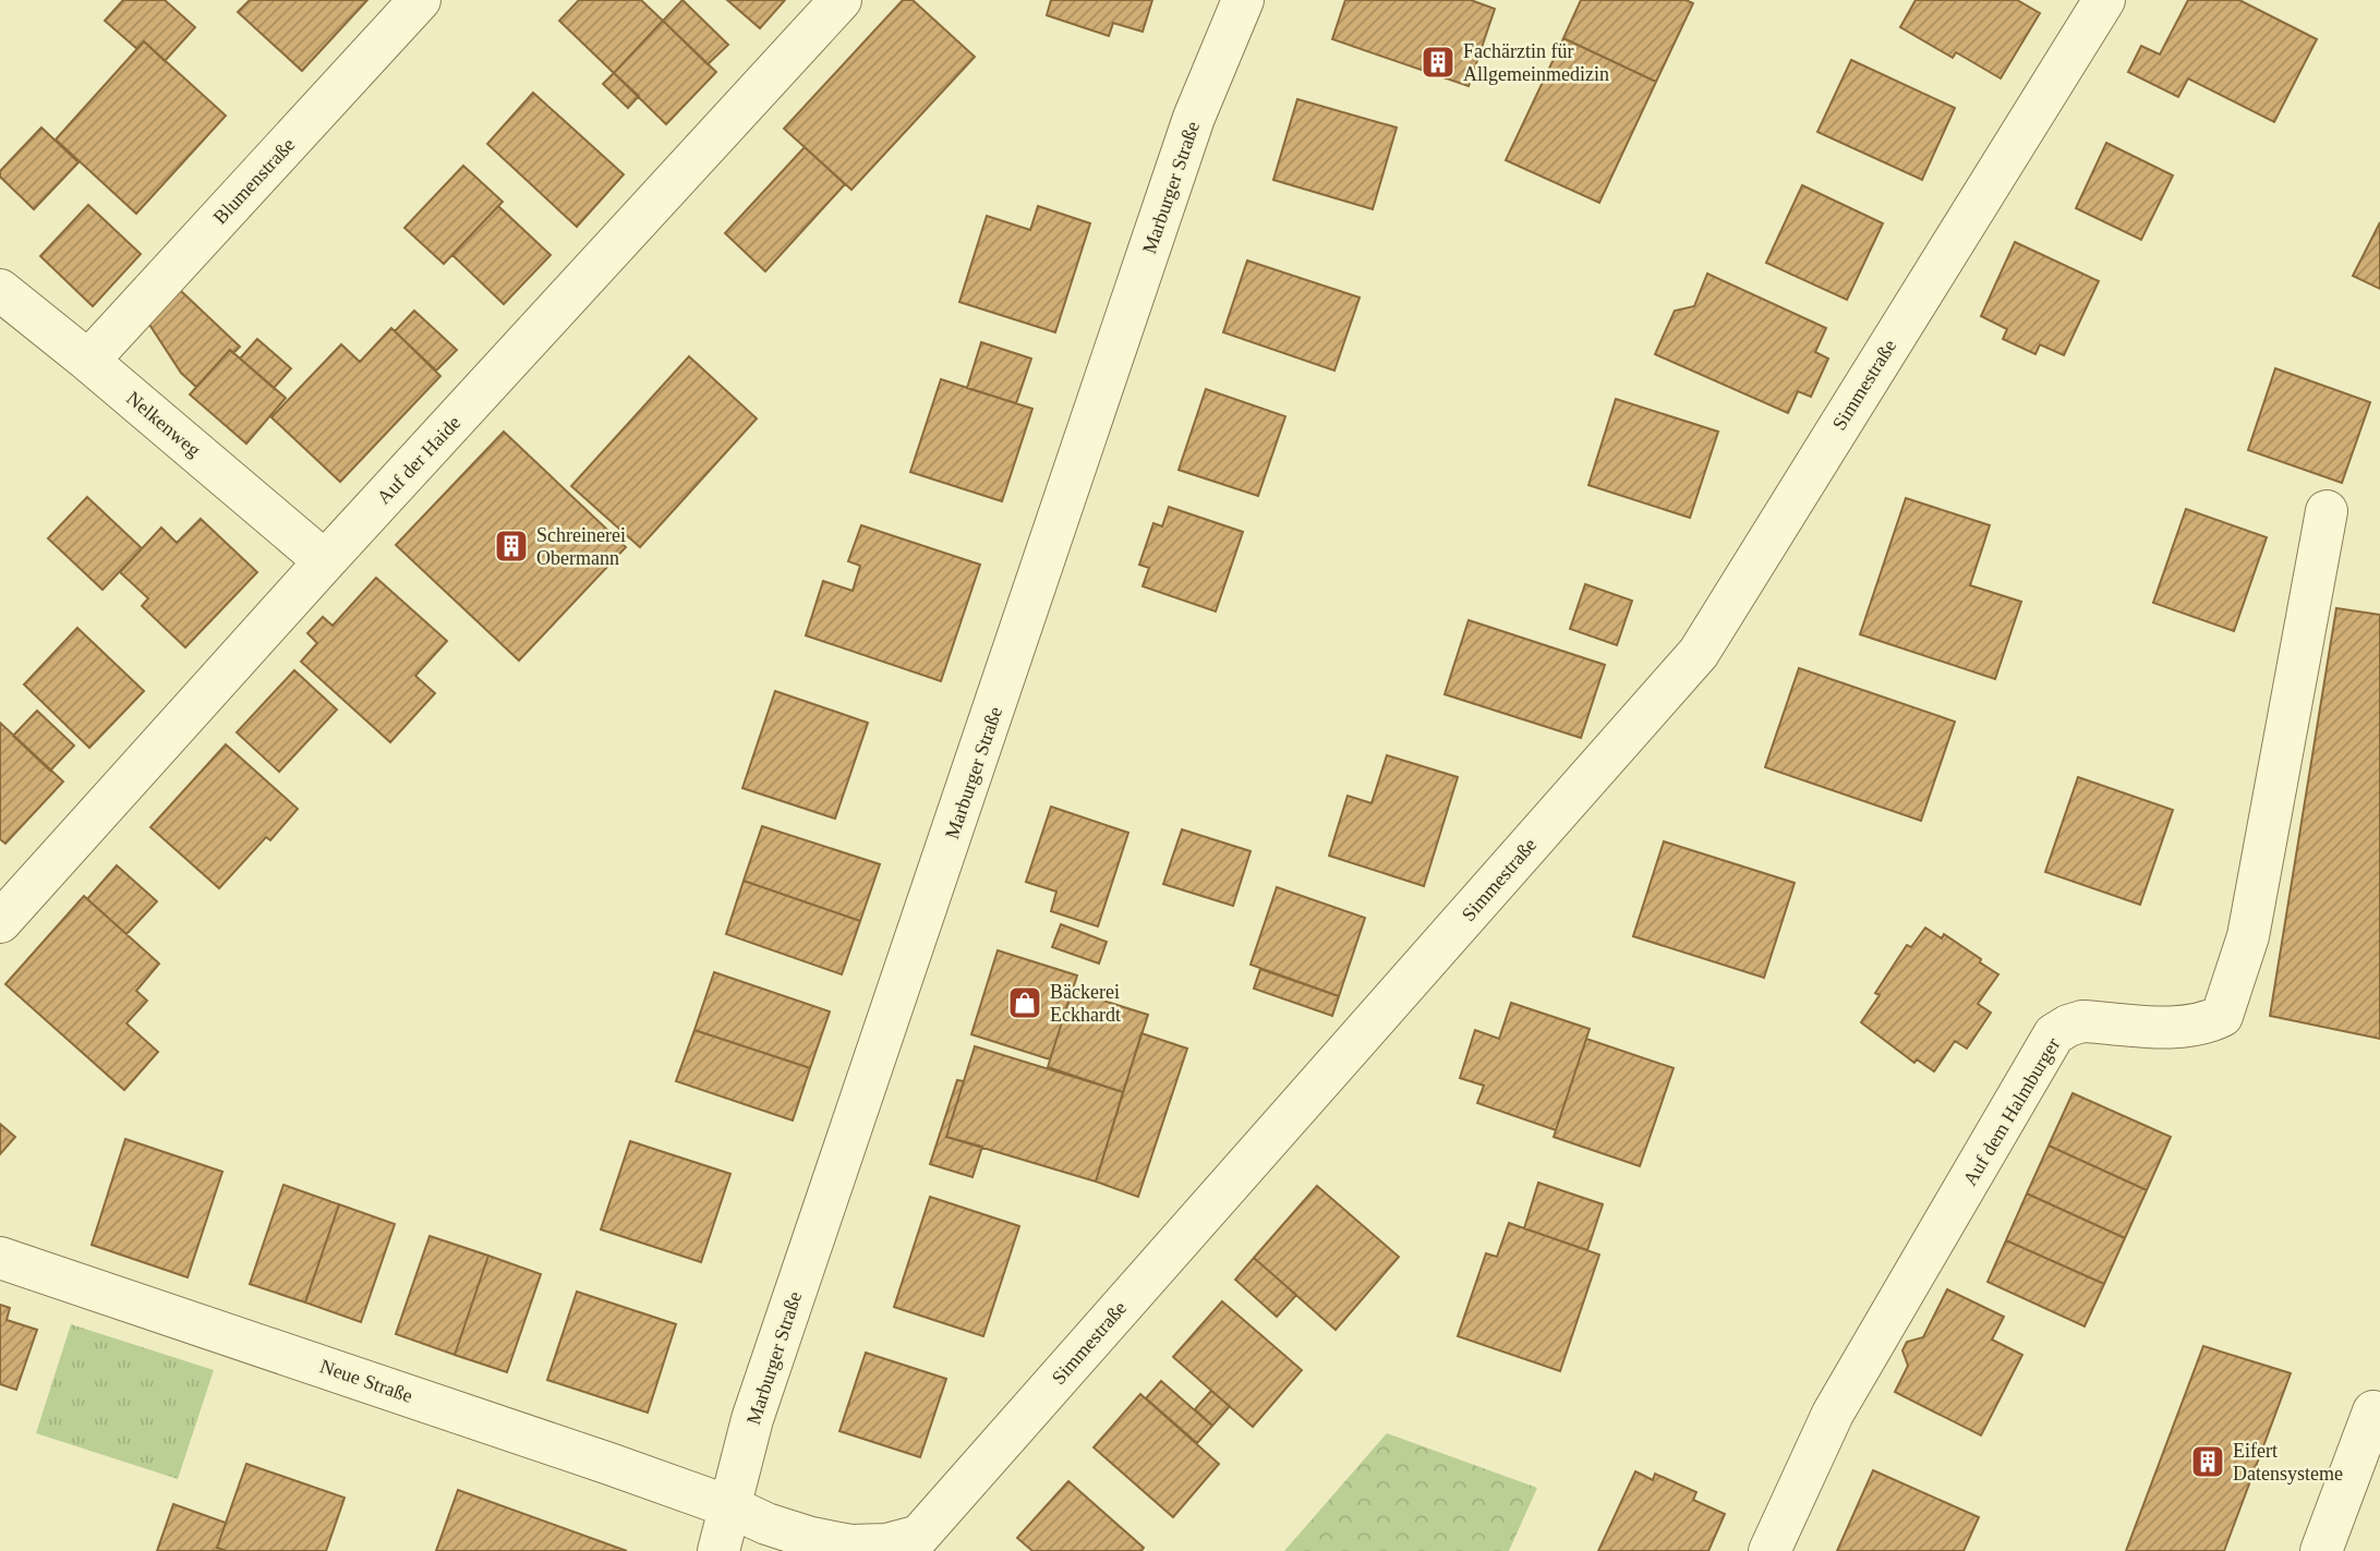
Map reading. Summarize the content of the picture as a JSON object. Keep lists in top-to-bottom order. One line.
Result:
{"streets":{"street":["Blumenstraße","Marburger Straße","Simmestraße","Nelkenweg","Auf der Haide","Auf dem Halmburger","Neue Straße"]},"crossings":[["Blumenstraße","Nelkenweg"],["Marburger Straße","Simmestraße"],["Marburger Straße","Neue Straße"],["Simmestraße","Neue Straße"],["Nelkenweg","Auf der Haide"]],"places":{"building":["Fachärztin für Allgemeinmedizin","Schreinerei Obermann","Eifert Datensysteme"],"shop":["Bäckerei Eckhardt"]}}
